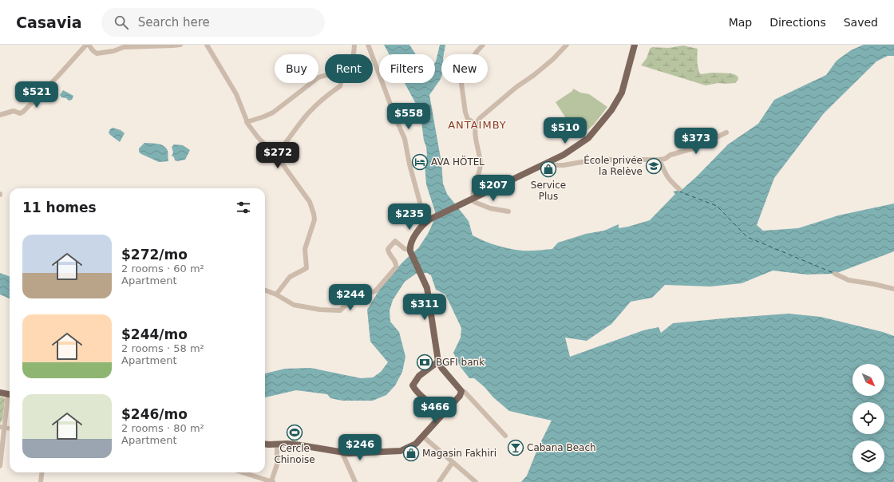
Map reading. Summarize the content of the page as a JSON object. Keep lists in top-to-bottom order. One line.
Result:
{"districts":["ANTAIMBY"],"places":{"hotel":["AVA HÖTEL"],"school or university":["École privée la Relève"],"shop":["Service Plus","Magasin Fakhiri"],"bank":["BGFI bank"],"sports":["Cercle Chinoise"],"bar":["Cabana Beach"]},"north":"bottom right","page":{"header":"Casavia","search":"Search here","nav":["Map","Directions","Saved"],"chip":["Buy","Rent","Filters","New"],"price":["$521","$558","$510","$373","$272","$207","$235","$244","$311","$466","$246"],"heading":"11 homes","list":[{"name":"$272/mo","note":"2 rooms · 60 m² · Apartment"},{"name":"$244/mo","note":"2 rooms · 58 m² · Apartment"},{"name":"$246/mo","note":"2 rooms · 80 m² · Apartment"}]}}
